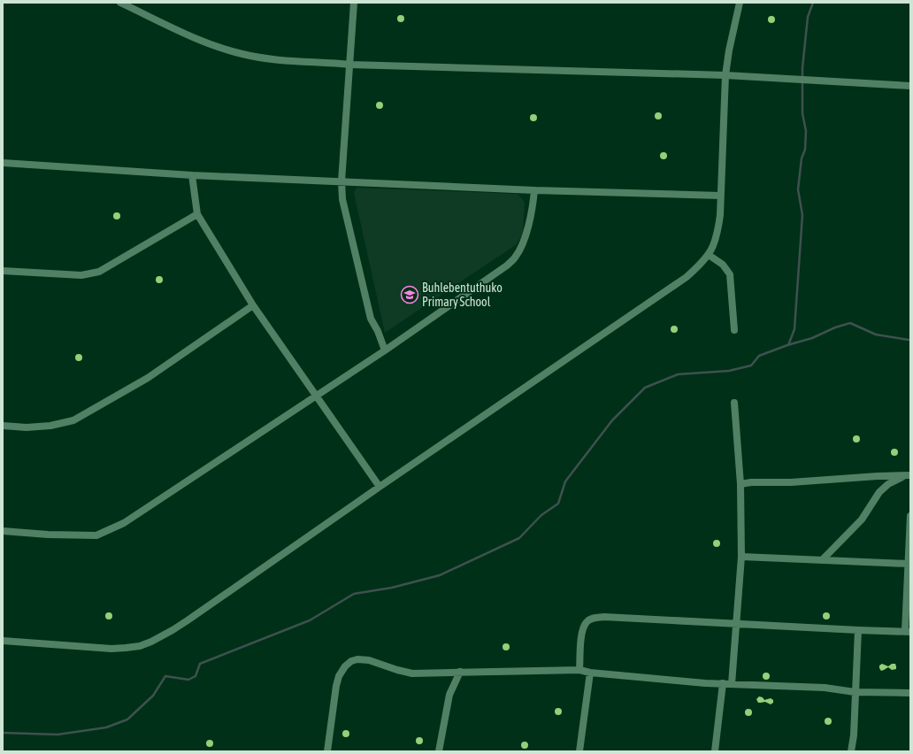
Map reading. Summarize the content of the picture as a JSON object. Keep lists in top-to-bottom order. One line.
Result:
{"places":{"school or university":["Buhlebentuthuko Primary School"]}}
